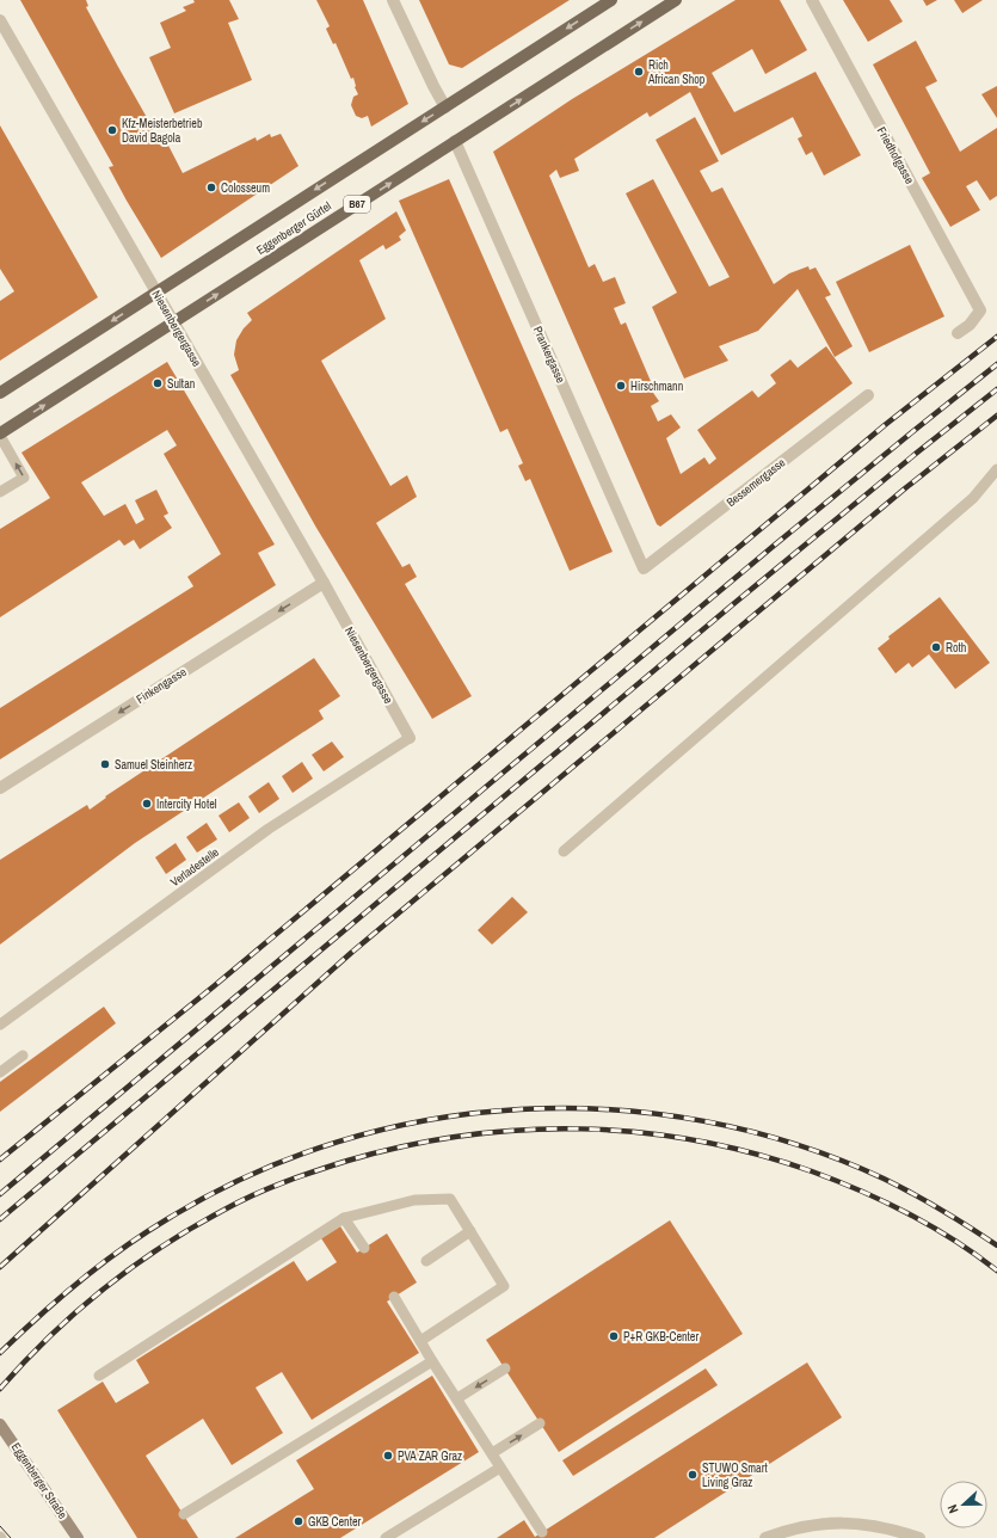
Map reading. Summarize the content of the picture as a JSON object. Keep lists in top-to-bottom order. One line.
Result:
{"streets":{"main road":["B67","Eggenberger Gürtel","Eggenberger Straße"],"street":["Friedhofgasse","Niesenbergergasse","Prankergasse","Bessemergasse","Finkengasse"],"lane":["Verladestelle"]},"crossings":[["Eggenberger Gürtel","Niesenbergergasse"],["Eggenberger Gürtel","Prankergasse"],["Niesenbergergasse","Finkengasse"],["Niesenbergergasse","Verladestelle"],["Prankergasse","Bessemergasse"]],"one_way":["Finkengasse"],"places":["Rich African Shop","Kfz-Meisterbetrieb David Bagola","Colosseum","Sultan","Hirschmann","Roth","Samuel Steinherz","Intercity Hotel","P+R GKB-Center","PVA ZAR Graz","STUWO Smart Living Graz","GKB Center"],"north":"left"}
